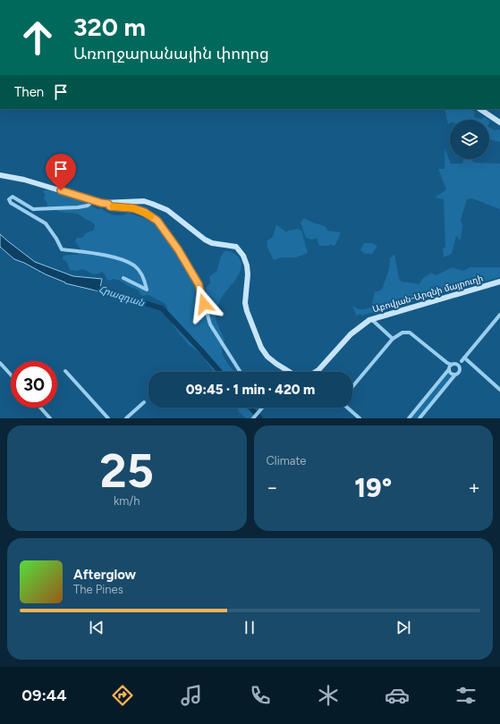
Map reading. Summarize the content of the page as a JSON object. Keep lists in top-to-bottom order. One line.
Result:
{"streets":{"main road":["Աբովյան-Արզնի մայրուղի"]},"water":["Հրազդան"],"page":{"turn":["320 m","Առողջարանային փողոց"],"then":"Then","limit":"30","trip":"09:45 · 1 min · 420 m","tile":[["25","km/h"],"Climate"],"heat":["−","19°","+"],"song":["Afterglow","The Pines"],"tabs":"09:44"}}
